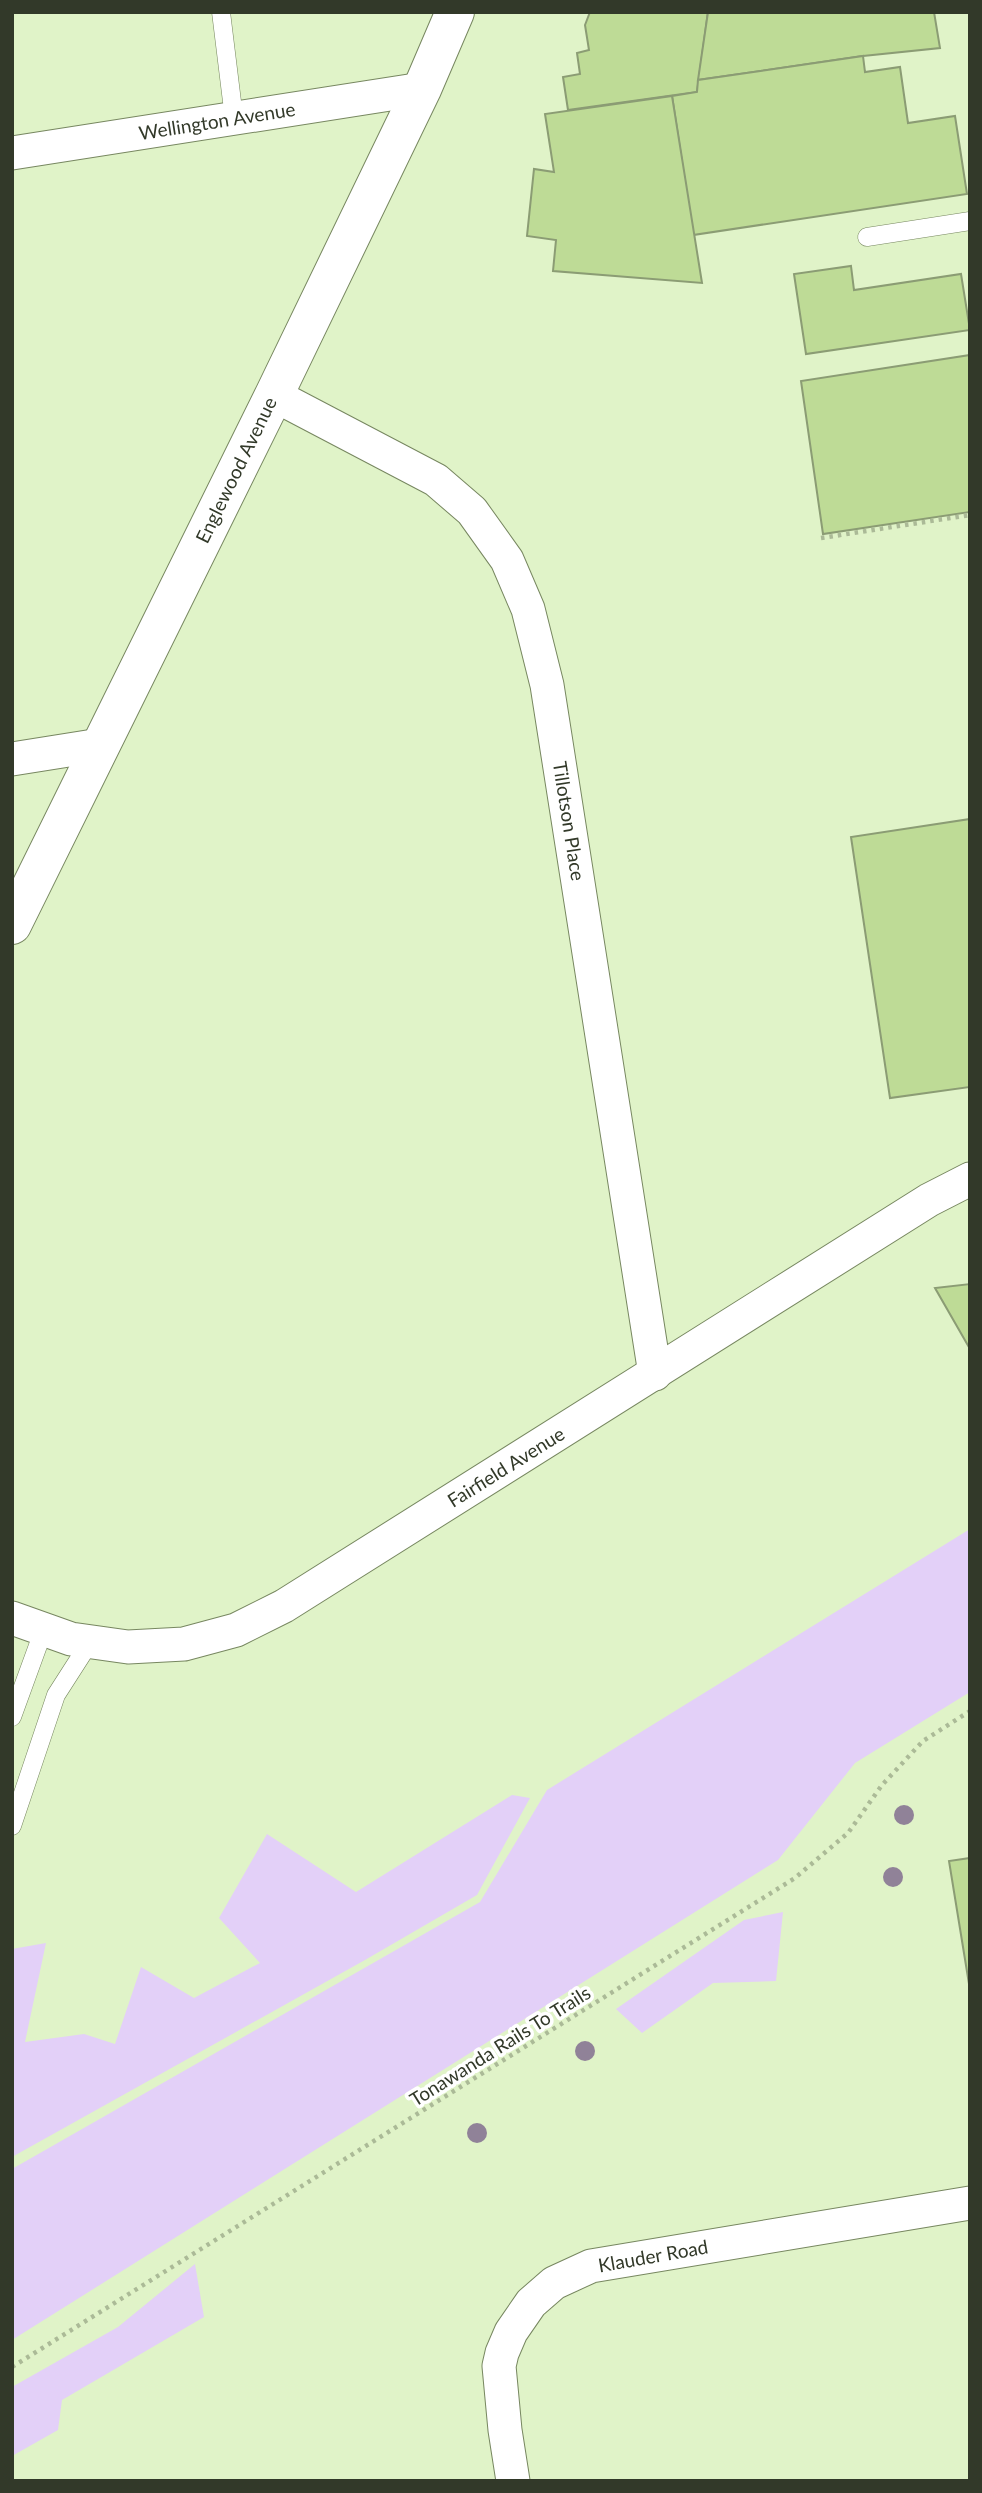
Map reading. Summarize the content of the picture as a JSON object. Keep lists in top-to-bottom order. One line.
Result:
{"streets":{"street":["Wellington Avenue","Englewood Avenue","Tillotson Place","Fairfield Avenue","Klauder Road"],"path":["Tonawanda Rails To Trails"]},"crossings":[["Wellington Avenue","Englewood Avenue"],["Englewood Avenue","Tillotson Place"],["Tillotson Place","Fairfield Avenue"]]}
